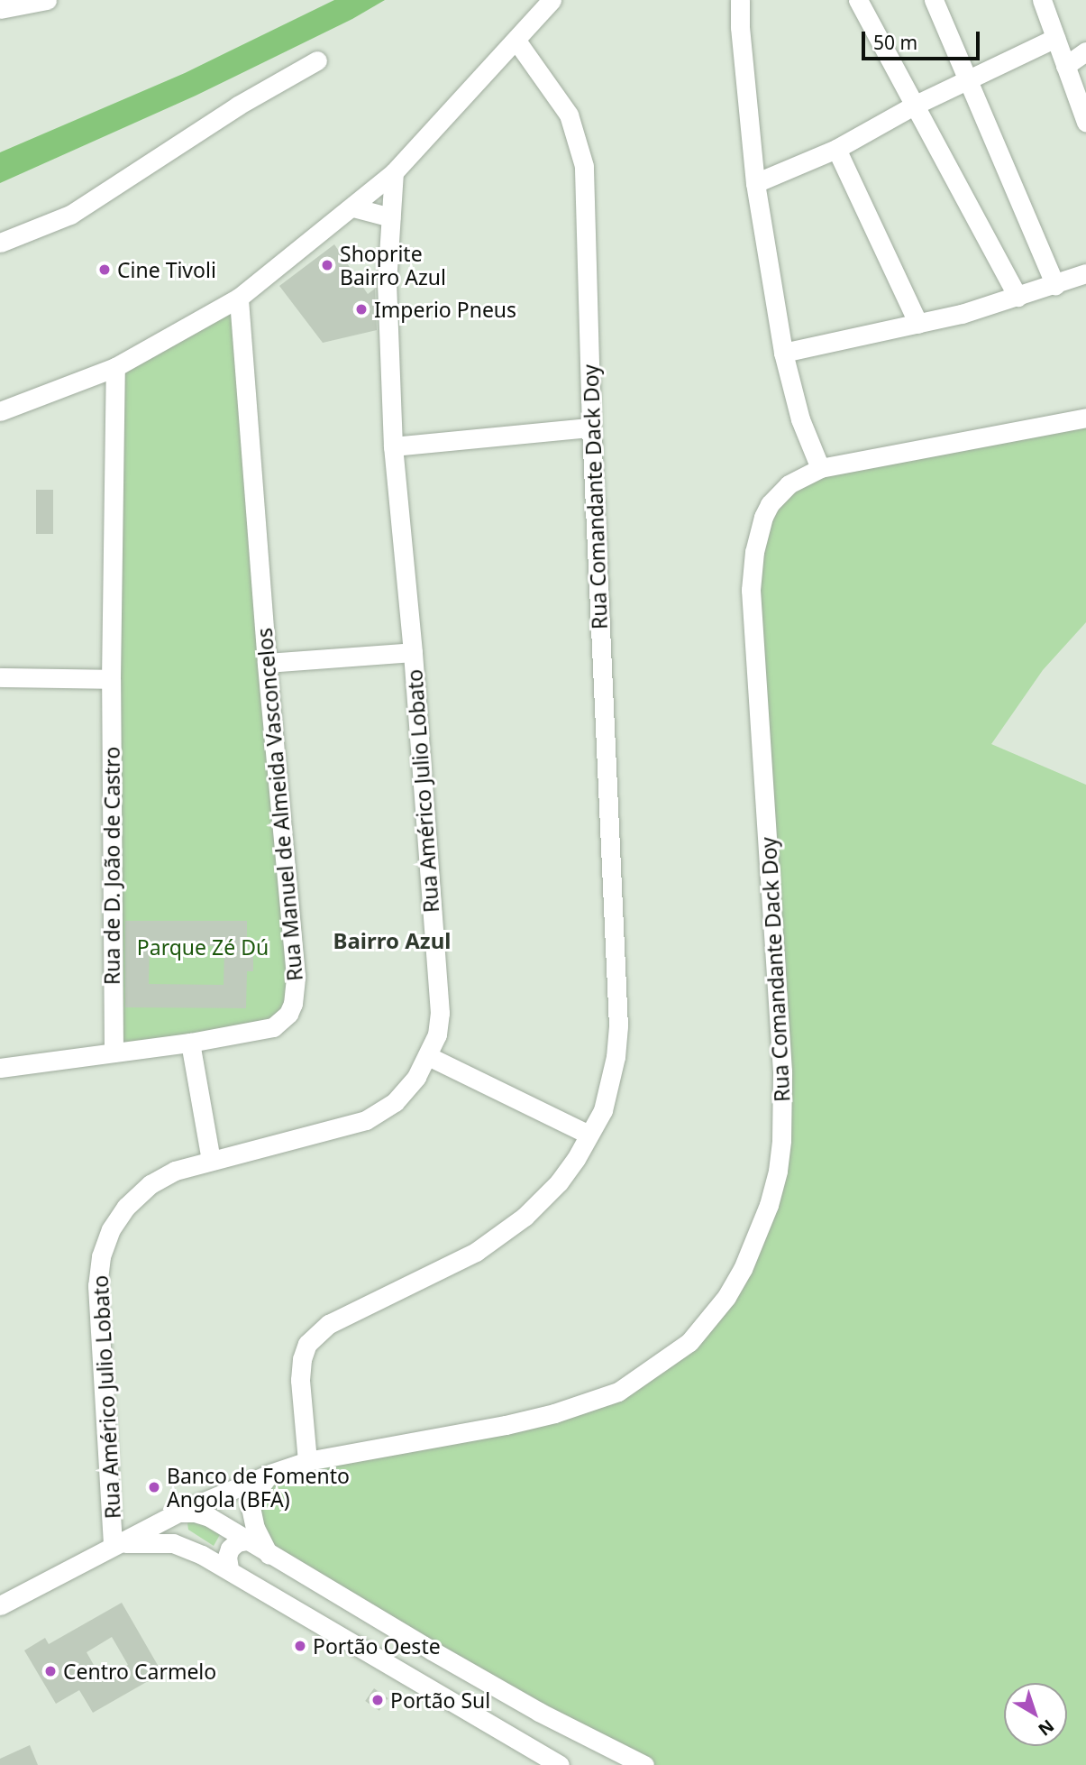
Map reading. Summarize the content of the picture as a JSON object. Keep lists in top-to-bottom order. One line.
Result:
{"streets":{"street":["Rua Comandante Dack Doy","Rua Américo Julio Lobato","Rua Manuel de Almeida Vasconcelos","Rua de D. João de Castro"]},"crossings":[["Rua Comandante Dack Doy","Rua Américo Julio Lobato"],["Rua Manuel de Almeida Vasconcelos","Rua de D. João de Castro"]],"districts":["Bairro Azul"],"parks":["Parque Zé Dú"],"places":["Shoprite Bairro Azul","Cine Tivoli","Imperio Pneus","Banco de Fomento Angola (BFA)","Portão Oeste","Centro Carmelo","Portão Sul"],"scale_bar":"50 m","north":"bottom right"}
